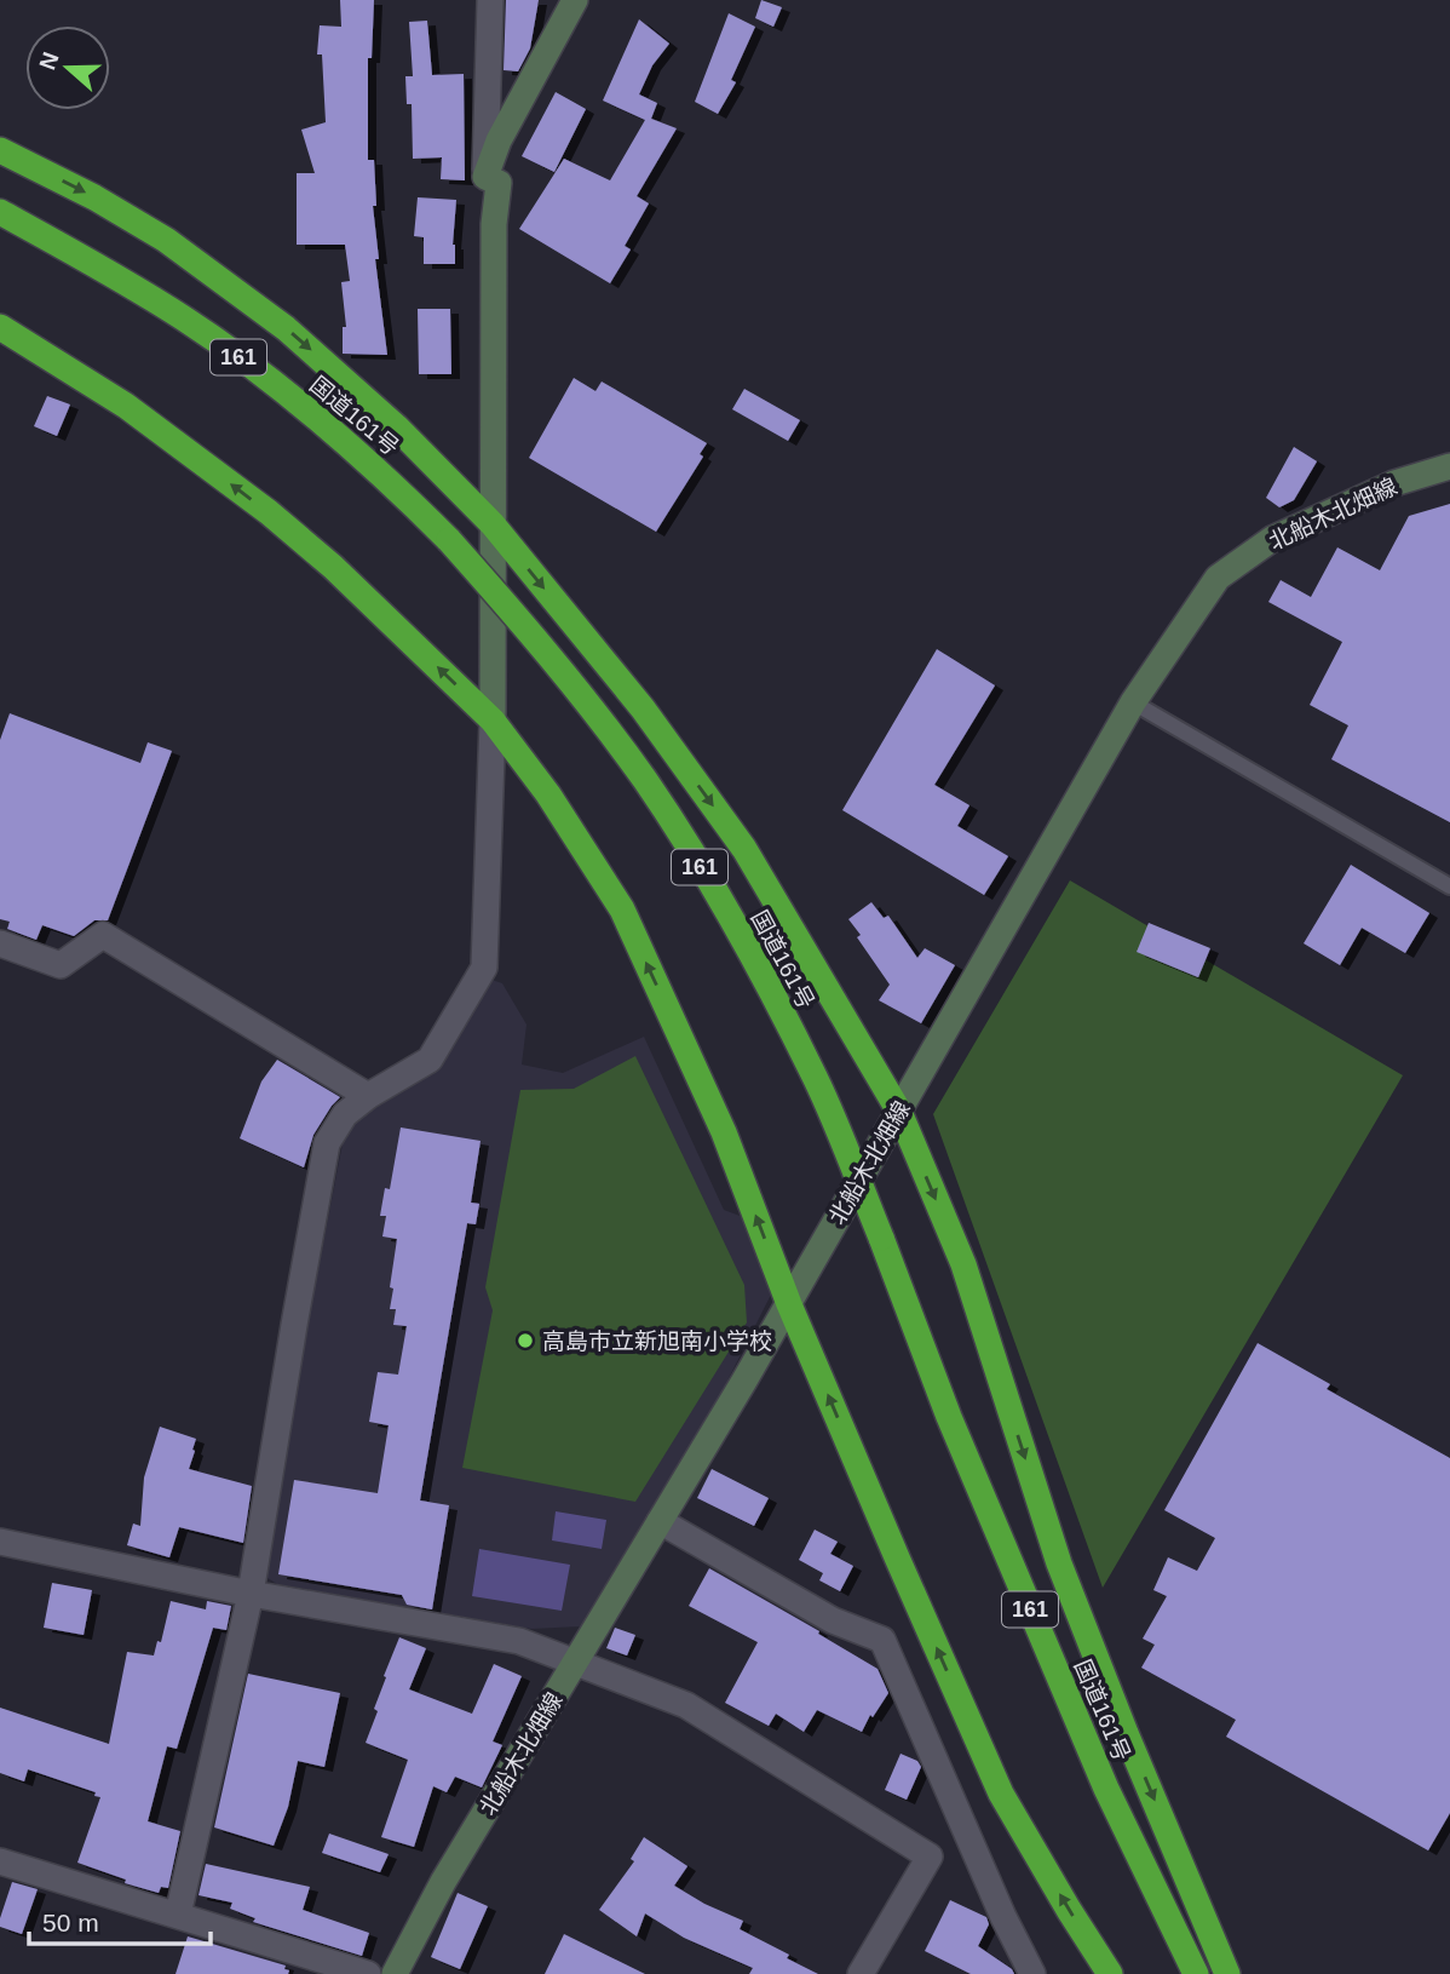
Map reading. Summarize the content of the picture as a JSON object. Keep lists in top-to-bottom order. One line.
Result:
{"streets":{"highway":["161","国道161号"],"main road":["北船木北畑線"]},"places":["高島市立新旭南小学校"],"scale_bar":"50 m","north":"left"}
